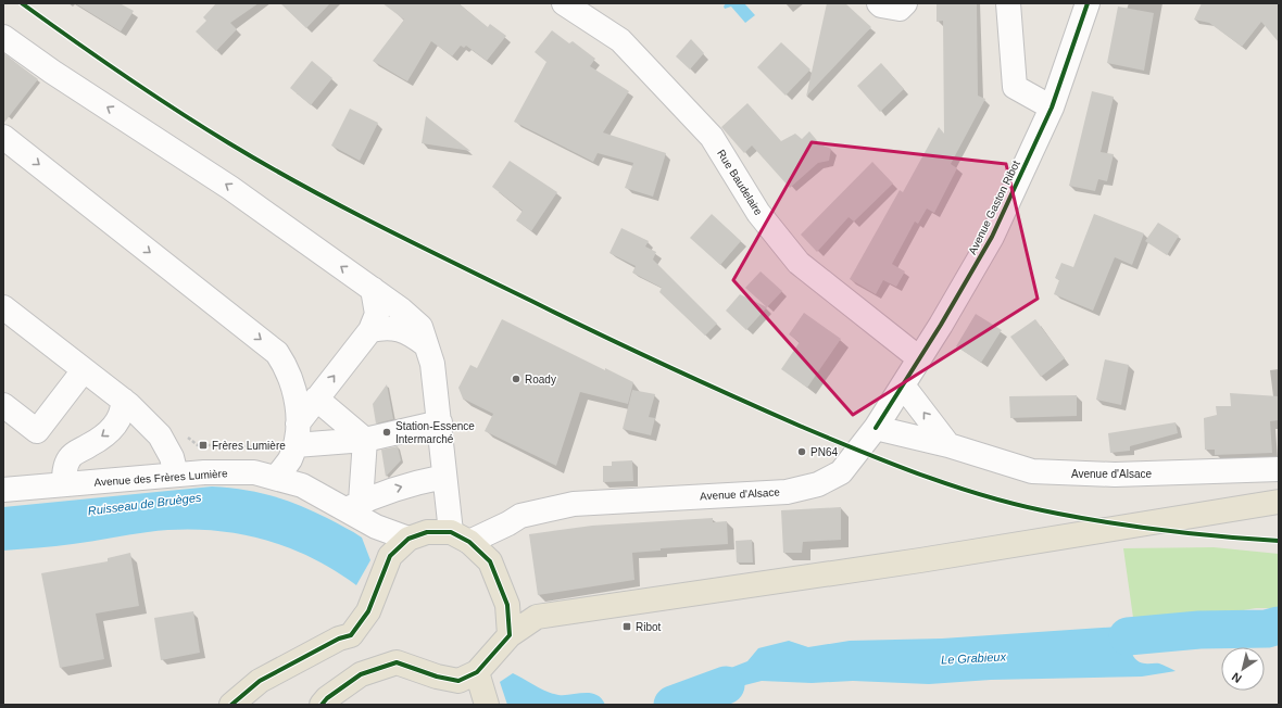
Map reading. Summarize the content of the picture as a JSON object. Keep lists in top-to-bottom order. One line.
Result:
{"streets":{"street":["Rue Baudelaire","Avenue Gaston Ribot","Avenue d'Alsace","Avenue des Frères Lumière"]},"crossings":[["Rue Baudelaire","Avenue Gaston Ribot"],["Avenue Gaston Ribot","Avenue d'Alsace"]],"water":["Ruisseau de Bruèges","Le Grabieux"],"places":{"other":["Roady","Station-Essence Intermarché","PN64"],"transit":["Frères Lumière","Ribot"]},"north":"bottom left"}
